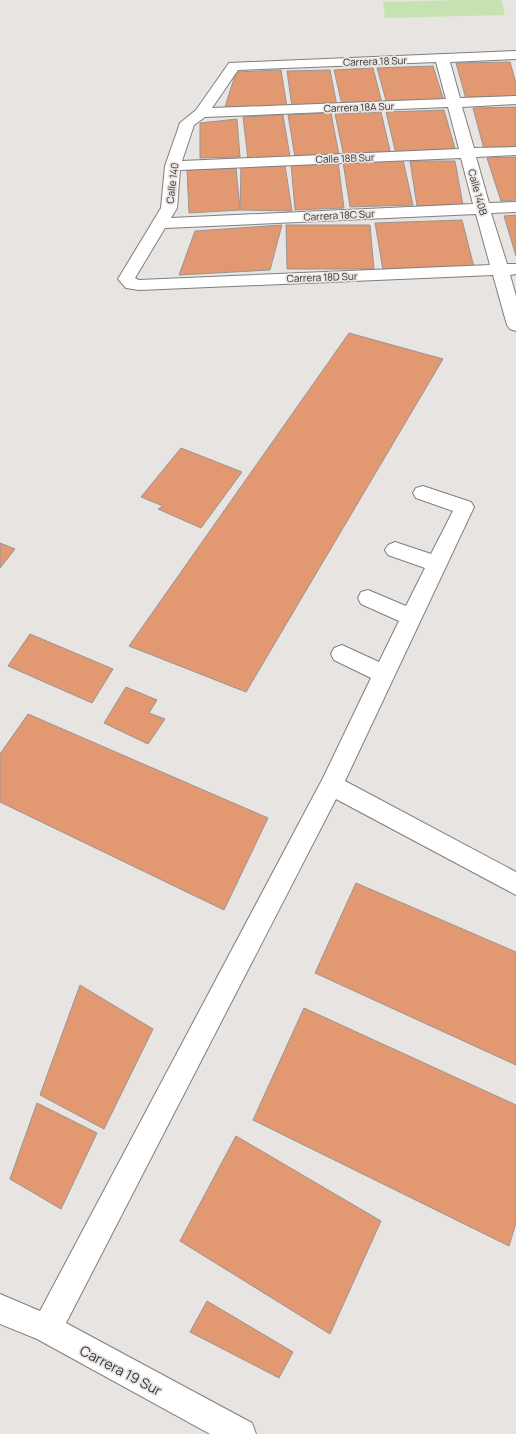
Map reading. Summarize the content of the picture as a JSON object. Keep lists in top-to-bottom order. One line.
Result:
{"streets":{"street":["Carrera 18 Sur","Carrera 18A Sur","Calle 18B Sur","Calle 140","Calle 140B","Carrera 18C Sur","Carrera 18D Sur","Carrera 19 Sur"]},"crossings":[["Carrera 18 Sur","Calle 140"],["Carrera 18 Sur","Calle 140B"],["Carrera 18A Sur","Calle 140"],["Carrera 18A Sur","Calle 140B"],["Calle 18B Sur","Calle 140"],["Calle 18B Sur","Calle 140B"],["Calle 140","Carrera 18C Sur"],["Calle 140","Carrera 18D Sur"],["Calle 140B","Carrera 18C Sur"],["Calle 140B","Carrera 18D Sur"]]}
